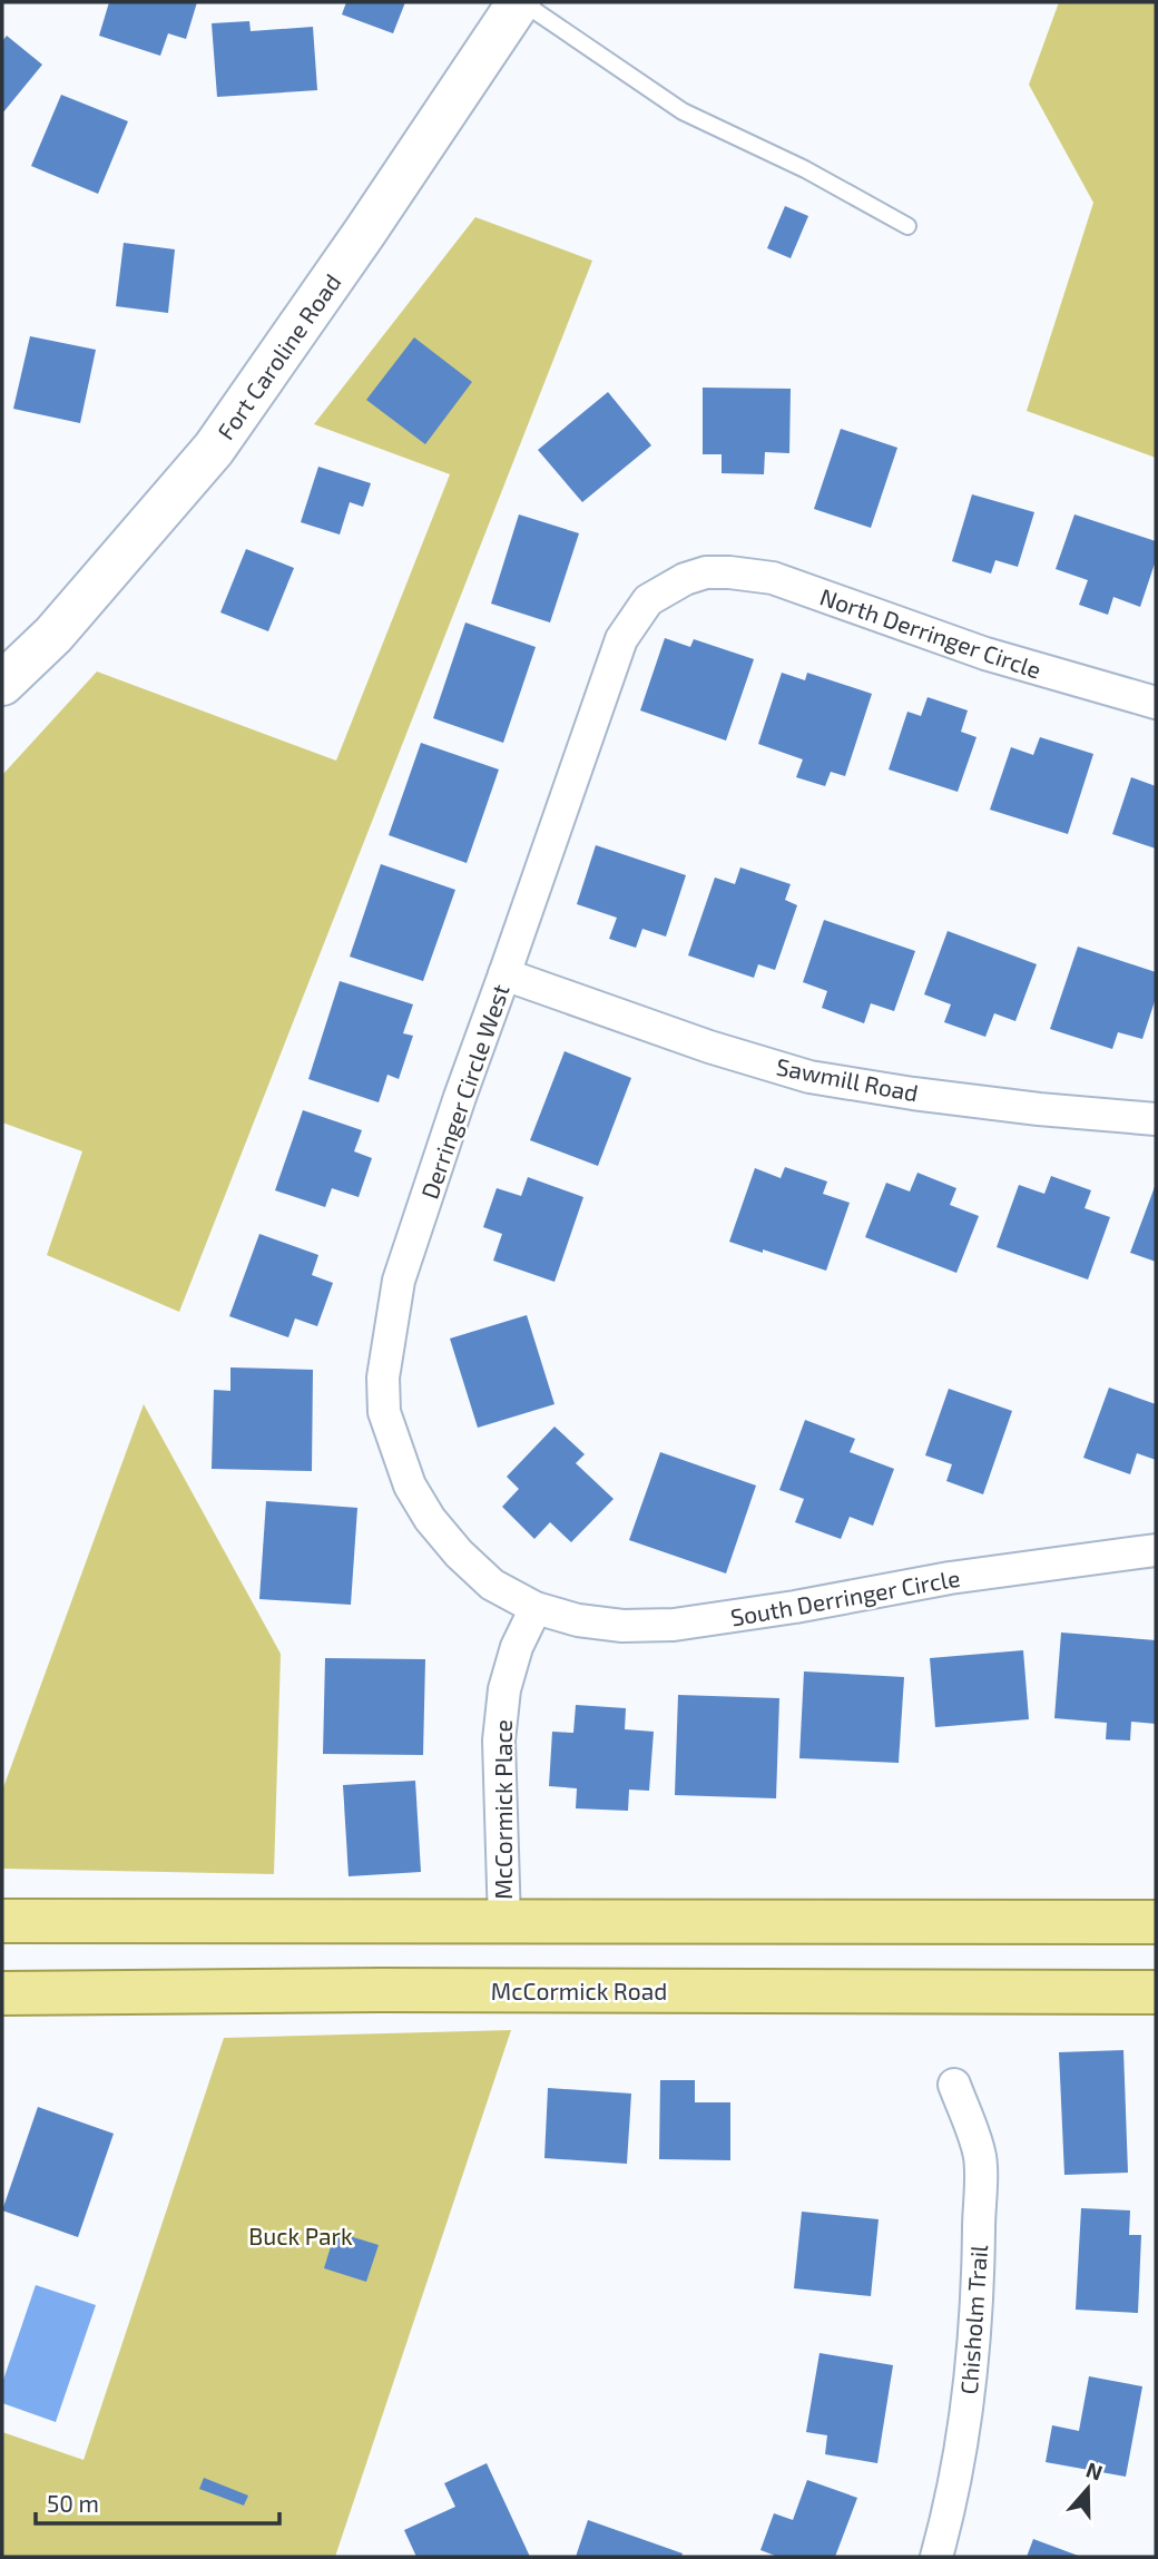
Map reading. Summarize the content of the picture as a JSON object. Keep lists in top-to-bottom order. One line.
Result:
{"streets":{"main road":["McCormick Road"],"street":["Fort Caroline Road","North Derringer Circle","Sawmill Road","Derringer Circle West","South Derringer Circle","McCormick Place","Chisholm Trail"]},"crossings":[["North Derringer Circle","Derringer Circle West"],["Sawmill Road","Derringer Circle West"],["Derringer Circle West","South Derringer Circle"],["Derringer Circle West","McCormick Place"],["South Derringer Circle","McCormick Place"]],"parks":["Buck Park"],"scale_bar":"50 m","north":"top"}
